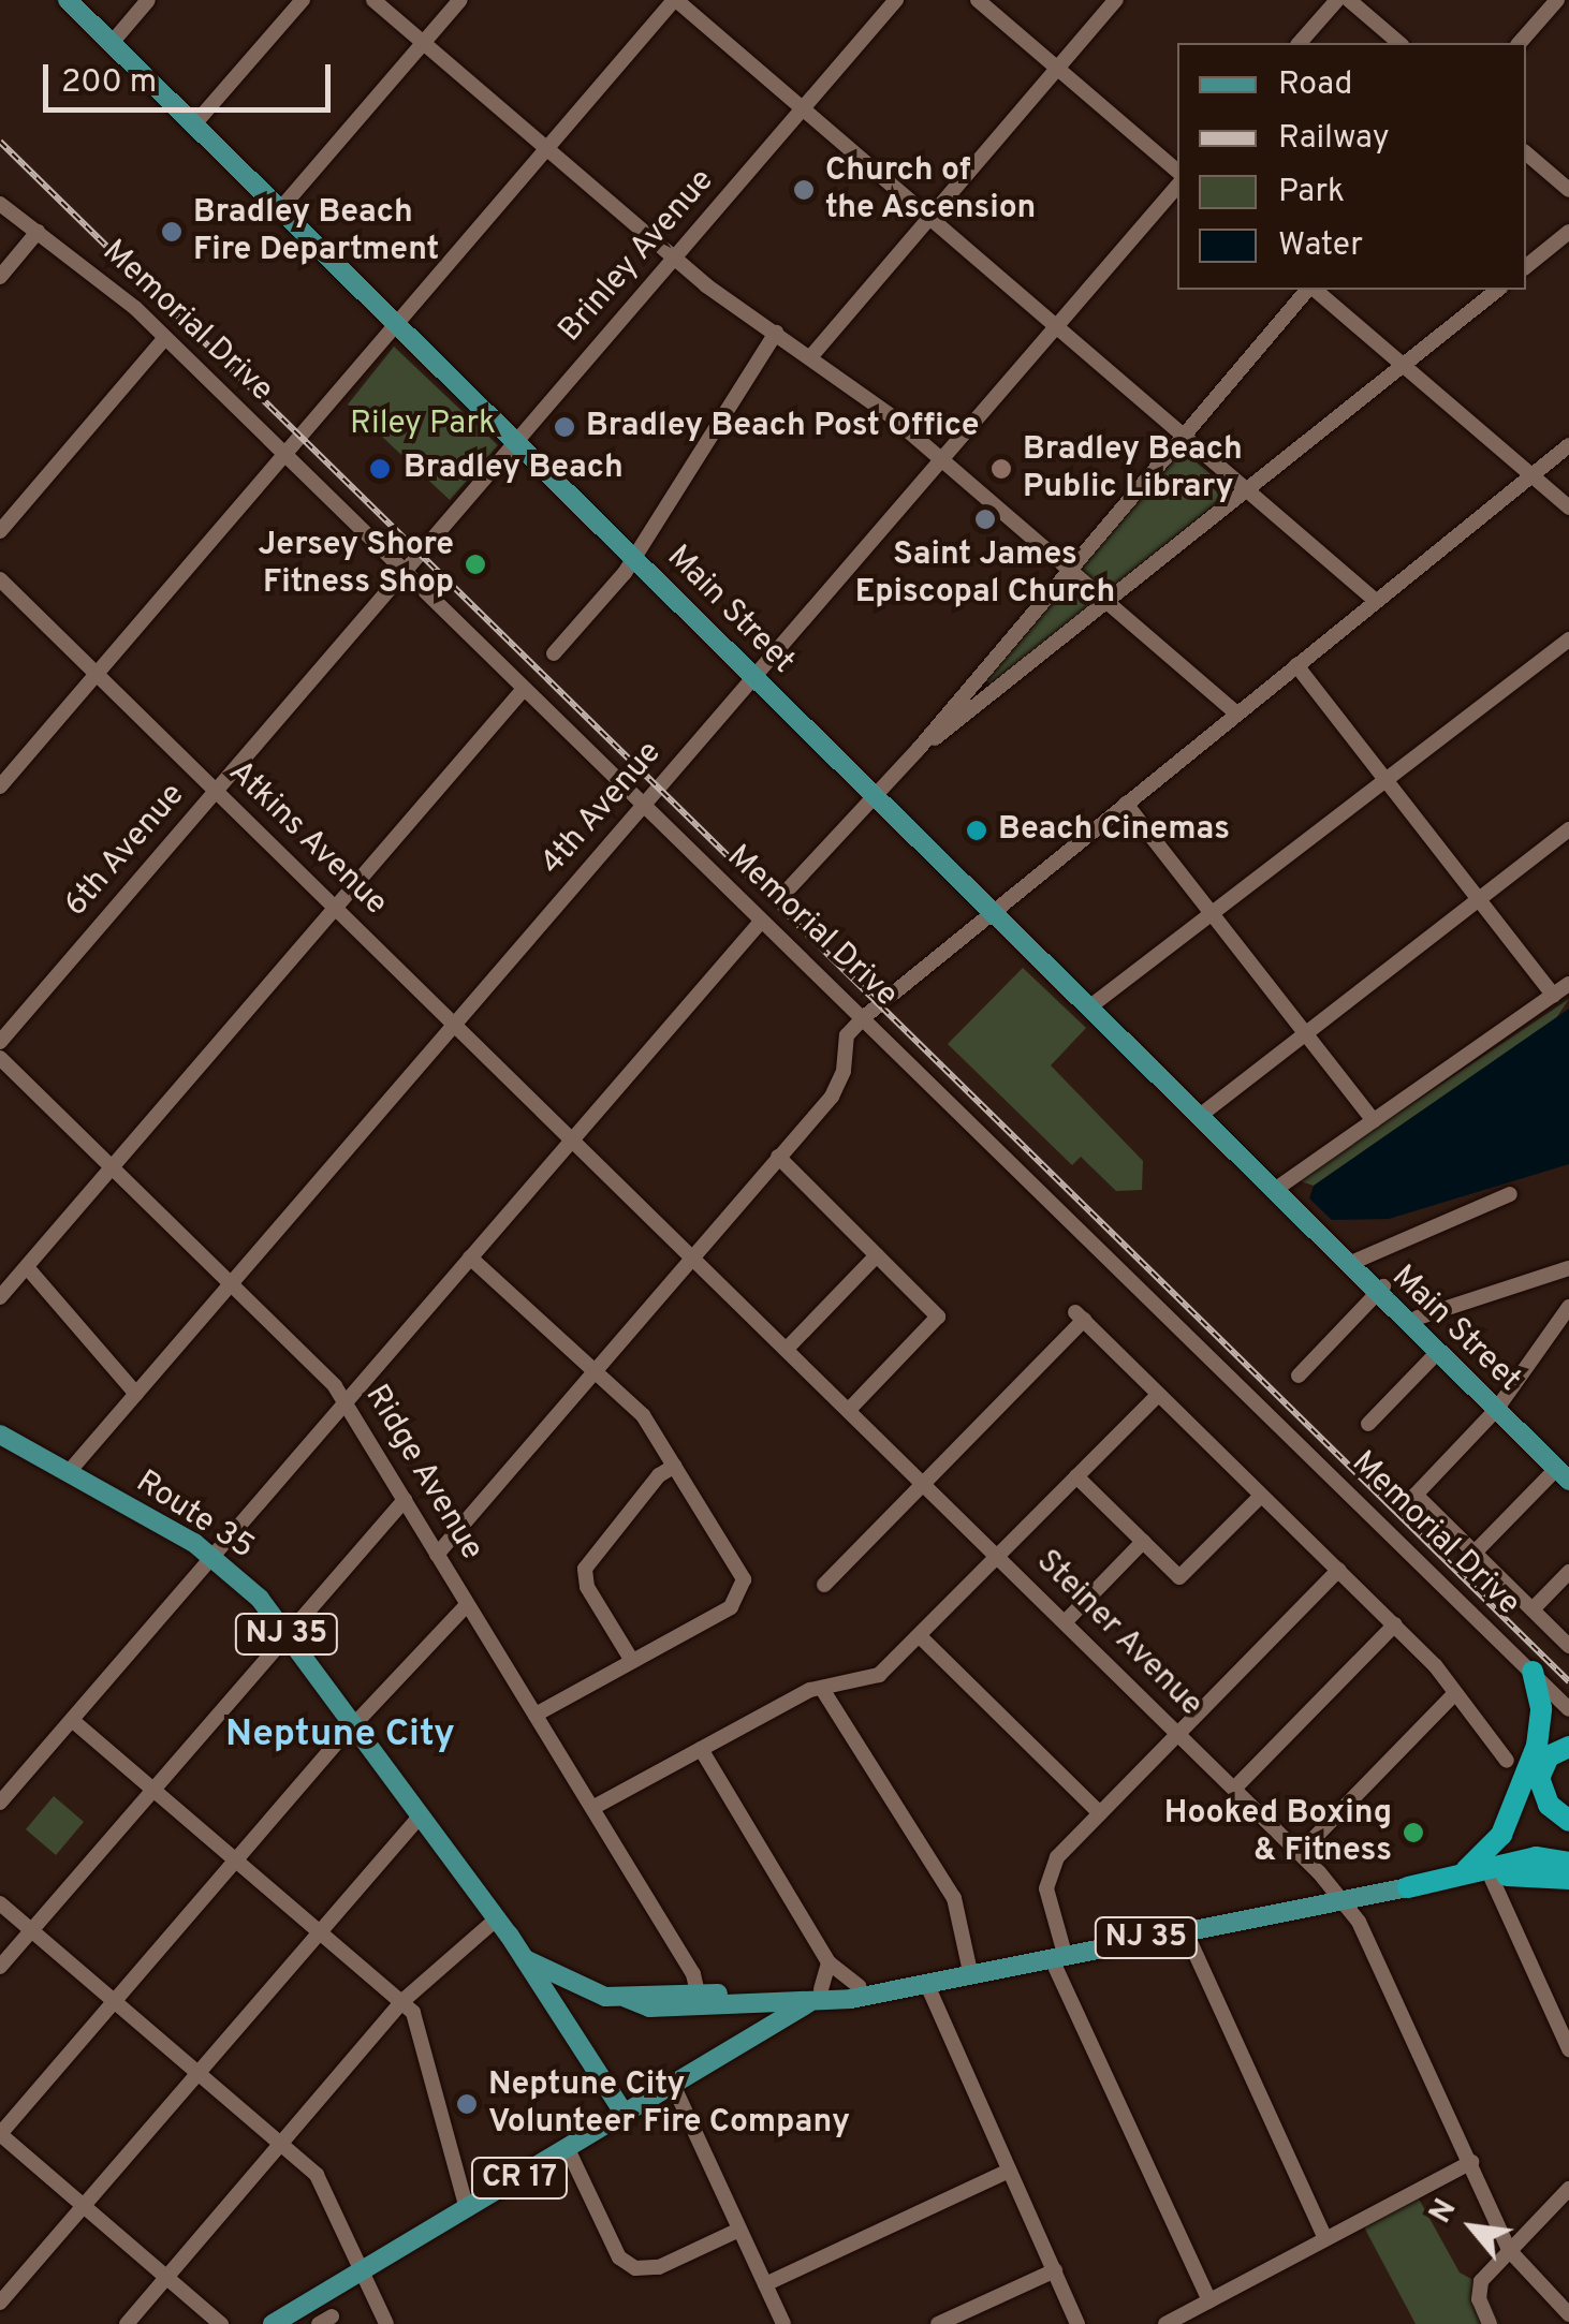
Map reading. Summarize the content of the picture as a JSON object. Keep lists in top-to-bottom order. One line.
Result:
{"streets":{"highway":["NJ 35"],"main road":["Main Street","Route 35","CR 17"],"street":["Brinley Avenue","Memorial Drive","4th Avenue","Atkins Avenue","6th Avenue","Ridge Avenue","Steiner Avenue"]},"crossings":[["Brinley Avenue","Main Street"],["Brinley Avenue","6th Avenue"],["Memorial Drive","4th Avenue"],["Memorial Drive","6th Avenue"],["Main Street","4th Avenue"],["4th Avenue","Atkins Avenue"],["4th Avenue","Ridge Avenue"],["4th Avenue","Route 35"],["Atkins Avenue","6th Avenue"],["Atkins Avenue","Steiner Avenue"],["Ridge Avenue","NJ 35"],["Route 35","NJ 35"],["NJ 35","Steiner Avenue"],["NJ 35","CR 17"]],"districts":["Neptune City"],"parks":["Riley Park"],"places":["Church of the Ascension","Bradley Beach Fire Department","Bradley Beach Post Office","Bradley Beach","Bradley Beach Public Library","Saint James Episcopal Church","Jersey Shore Fitness Shop","Beach Cinemas","Hooked Boxing & Fitness","Neptune City Volunteer Fire Company"],"legend":["Road","Railway","Park","Water"],"scale_bar":"200 m","north":"top left"}
